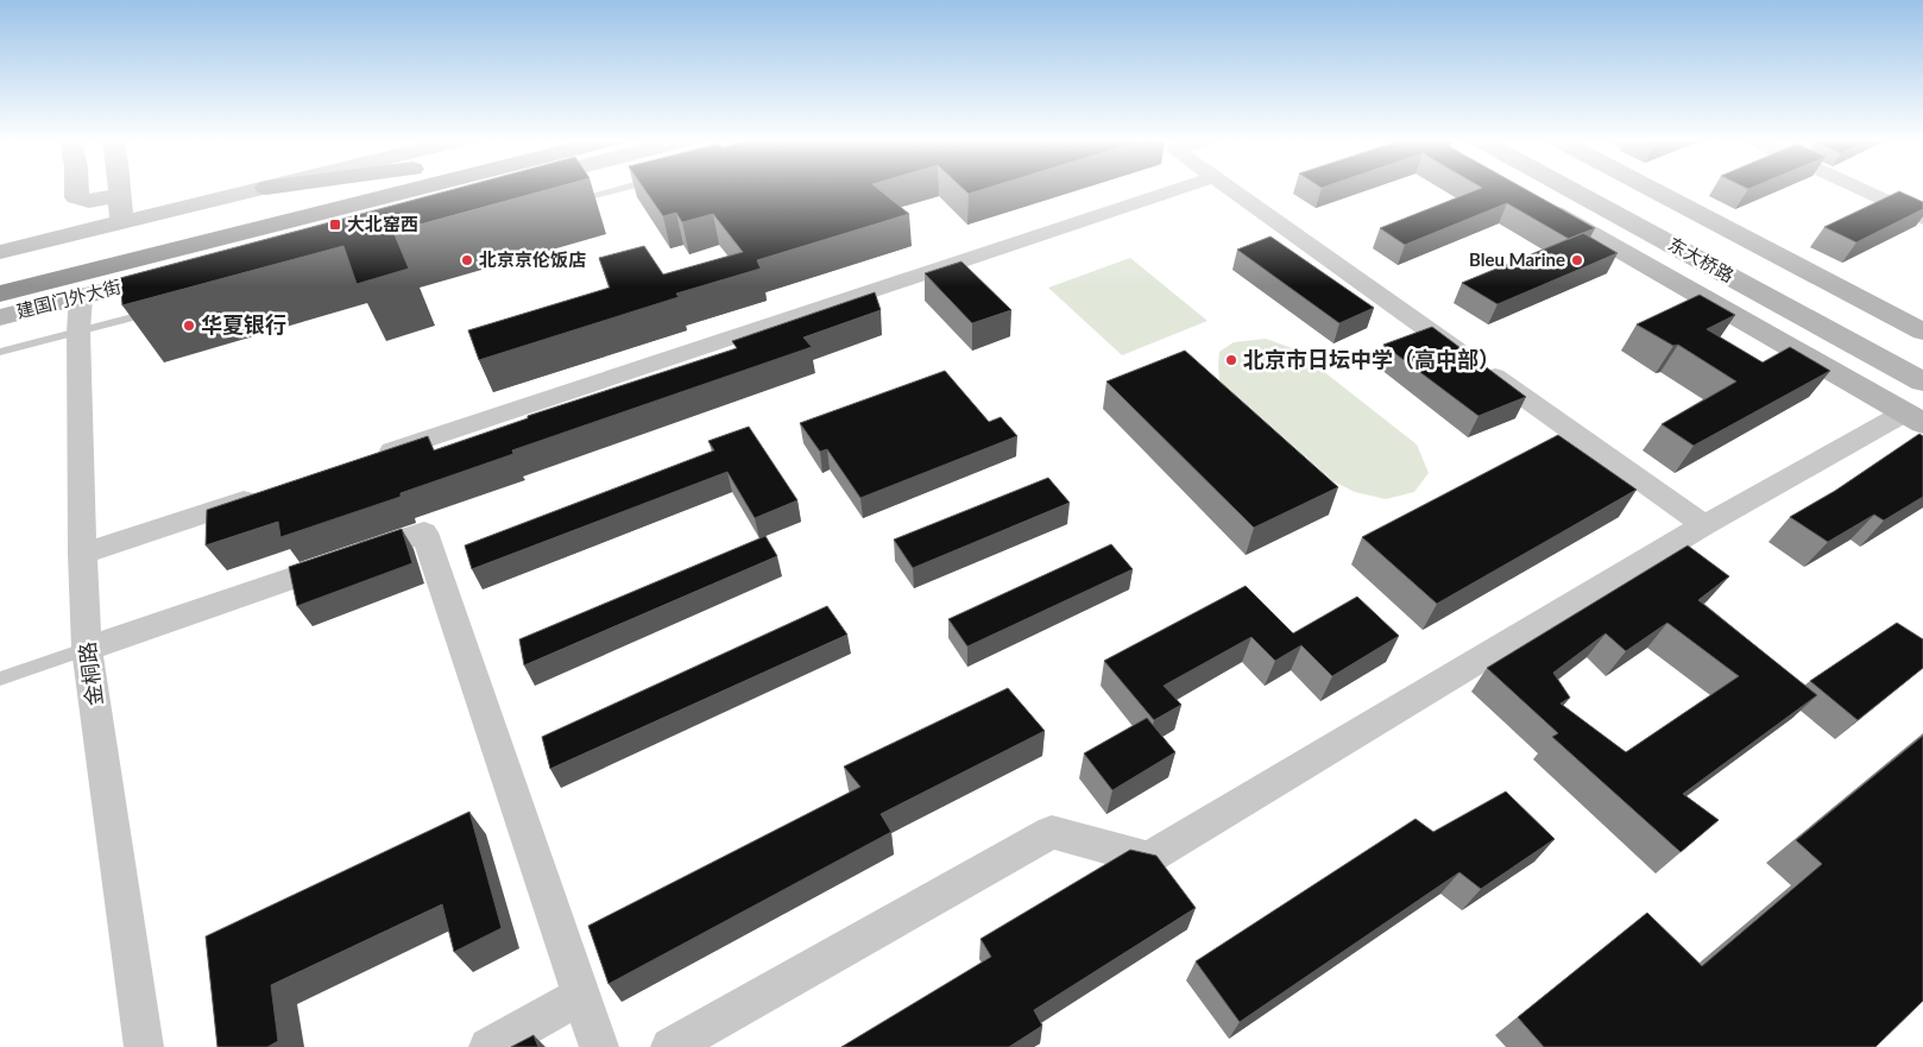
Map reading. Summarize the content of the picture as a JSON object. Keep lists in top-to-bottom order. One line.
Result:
{"streets":{"highway":["建国门外大街"],"street":["东大桥路","金桐路"]},"crossings":[["建国门外大街","金桐路"]],"places":{"transit":["大北窑西"],"other":["北京京伦饭店","Bleu Marine","华夏银行","北京市日坛中学（高中部）"]}}
